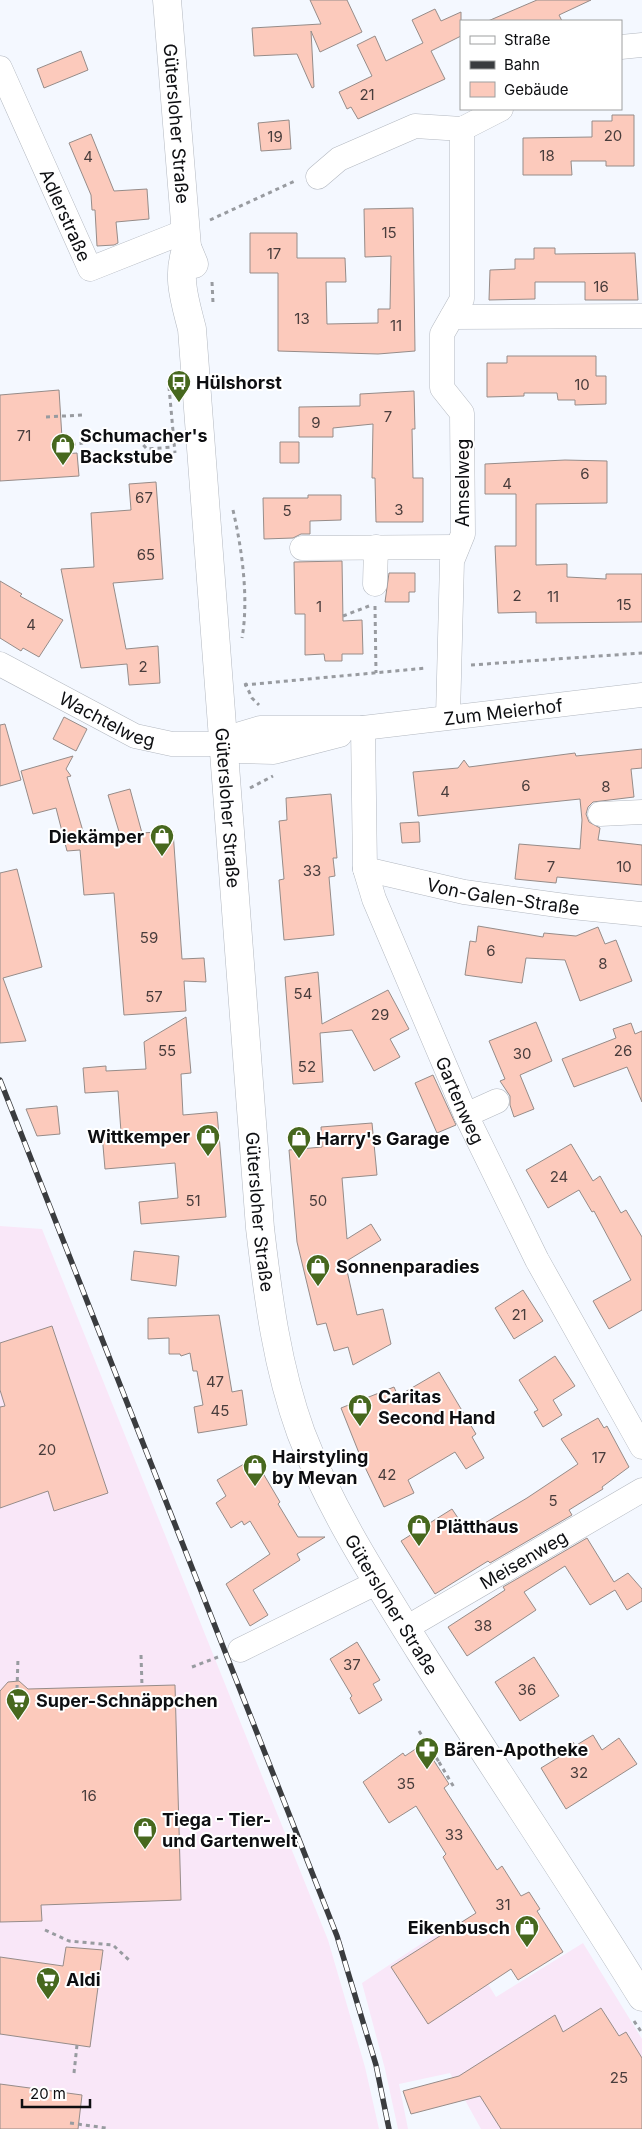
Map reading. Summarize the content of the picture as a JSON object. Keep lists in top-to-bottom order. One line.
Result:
{"streets":{"main road":["Gütersloher Straße"],"street":["Adlerstraße","Amselweg","Zum Meierhof","Wachtelweg","Von-Galen-Straße","Gartenweg","Meisenweg"]},"crossings":[["Gütersloher Straße","Adlerstraße"],["Gütersloher Straße","Zum Meierhof"],["Gütersloher Straße","Wachtelweg"],["Gütersloher Straße","Meisenweg"],["Amselweg","Zum Meierhof"],["Zum Meierhof","Wachtelweg"],["Zum Meierhof","Gartenweg"],["Von-Galen-Straße","Gartenweg"]],"places":{"bus stop":["Hülshorst"],"shop":["Schumacher's Backstube","Diekämper","Wittkemper","Harry's Garage","Sonnenparadies","Caritas Second Hand","Hairstyling by Mevan","Plätthaus","Tiega - Tier- und Gartenwelt","Eikenbusch"],"supermarket":["Super-Schnäppchen","Aldi"],"pharmacy":["Bären-Apotheke"]},"house_numbers":["21","20","19","18","4","15","17","16","13","11","10","7","9","71","6","4","67","3","5","65","2","11","15","1","4","2","6","8","4","7","10","33","59","6","8","54","57","29","55","26","30","52","24","51","50","21","47","45","20","17","42","5","38","37","36","32","35","16","33","31","25"],"legend":["Straße","Bahn","Gebäude"],"scale_bar":"20 m"}
